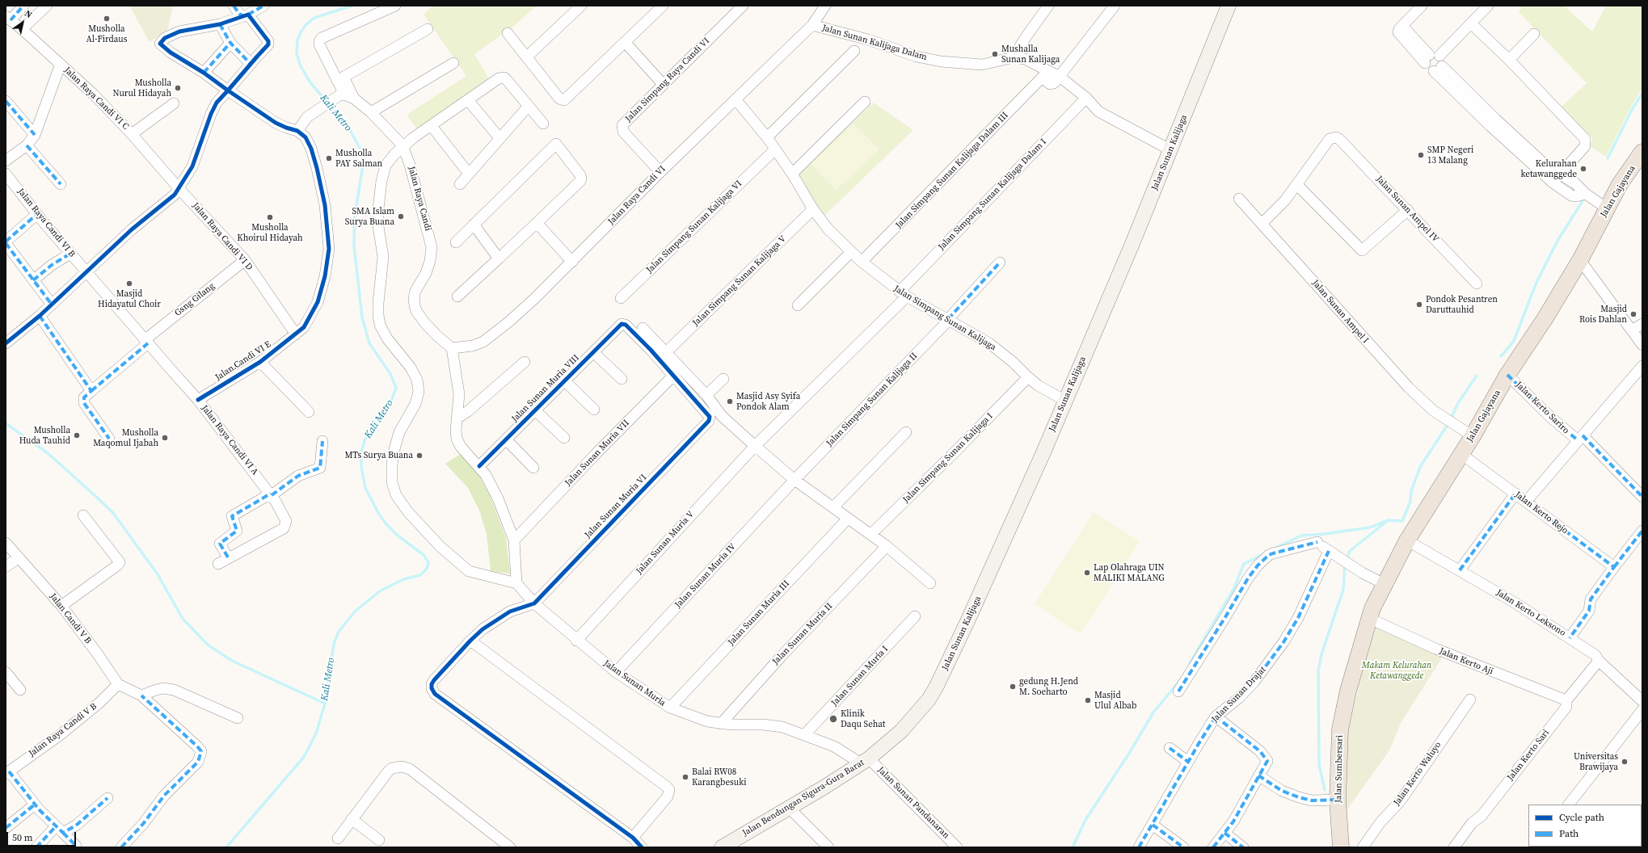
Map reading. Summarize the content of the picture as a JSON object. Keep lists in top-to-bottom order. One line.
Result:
{"streets":{"main road":["Jalan Sunan Kalijaga","Jalan Gajayana","Jalan Sumbersari","Jalan Bendungan Sigura-Gura Barat"],"street":["Jalan Sunan Kalijaga Dalam","Jalan Simpang Raya Candi VI","Jalan Raya Candi VI C","Jalan Simpang Sunan Kalijaga Dalam III","Jalan Simpang Sunan Kalijaga Dalam I","Jalan Raya Candi VI","Jalan Raya Candi","Jalan Sunan Ampel IV","Jalan Raya Candi VI B","Jalan Simpang Sunan Kalijaga VI","Jalan Raya Candi VI D","Jalan Simpang Sunan Kalijaga V","Gsng Gilang","Jalan Sunan Ampel I","Jalan Simpang Sunan Kalijaga","Jalan.Candi VI E","Jalan Sunan Muria VIII","Jalan Simpang Sunan Kalijaga II","Jalan Kerto Sariro","Jalan Raya Candi VI A","Jalan Sunan Muria VII","Jalan Simpang Sunan Kalijaga I","Jalan Sunan Muria VI","Jalan Kerto Rejo","Jalan Sunan Muria V","Jalan Sunan Muria IV","Jalan Sunan Muria III","Jalan Kerto Leksono","Jalan Candi V B","Jalan Sunan Muria II","Jalan Kerto Aji","Jalan Sunan Muria I","Jalan Sunan Muria","Jalan Sunan Drajat","Jalan Raya Candi V B","Jalan Kerto Sari","Jalan Kerto Waluyo","Jalan Sunan Pandanaran"]},"crossings":[["Jalan Sunan Kalijaga Dalam","Jalan Raya Candi VI"],["Jalan Simpang Raya Candi VI","Jalan Raya Candi VI"],["Jalan Raya Candi VI C","Jalan Raya Candi VI D"],["Jalan Sunan Kalijaga","Jalan Simpang Sunan Kalijaga"],["Jalan Sunan Kalijaga","Jalan Sunan Muria"],["Jalan Sunan Kalijaga","Jalan Bendungan Sigura-Gura Barat"],["Jalan Sunan Kalijaga","Jalan Sunan Pandanaran"],["Jalan Simpang Sunan Kalijaga Dalam III","Jalan Simpang Sunan Kalijaga"],["Jalan Gajayana","Jalan Sunan Ampel I"],["Jalan Gajayana","Jalan Kerto Sariro"],["Jalan Gajayana","Jalan Kerto Rejo"],["Jalan Gajayana","Jalan Kerto Leksono"],["Jalan Gajayana","Jalan Kerto Aji"],["Jalan Gajayana","Jalan Sumbersari"],["Jalan Simpang Sunan Kalijaga Dalam I","Jalan Simpang Sunan Kalijaga"],["Jalan Simpang Sunan Kalijaga Dalam I","Jalan Sunan Muria V"],["Jalan Raya Candi VI","Jalan Raya Candi"],["Jalan Raya Candi VI","Jalan Simpang Sunan Kalijaga"],["Jalan Raya Candi VI B","Jalan Raya Candi VI A"],["Jalan Simpang Sunan Kalijaga VI","Jalan Simpang Sunan Kalijaga"],["Jalan Raya Candi VI D","Gsng Gilang"],["Jalan Raya Candi VI D","Jalan.Candi VI E"],["Jalan Simpang Sunan Kalijaga V","Jalan Simpang Sunan Kalijaga"],["Gsng Gilang","Jalan Raya Candi VI A"],["Jalan Simpang Sunan Kalijaga","Jalan Simpang Sunan Kalijaga II"],["Jalan Simpang Sunan Kalijaga","Jalan Simpang Sunan Kalijaga I"],["Jalan.Candi VI E","Jalan Raya Candi VI A"],["Jalan Sunan Muria VIII","Jalan Sunan Muria VII"],["Jalan Sunan Muria VIII","Jalan Sunan Muria VI"],["Jalan Simpang Sunan Kalijaga II","Jalan Sunan Muria IV"],["Jalan Sunan Muria VII","Jalan Sunan Muria VI"],["Jalan Sunan Muria VI","Jalan Sunan Muria"],["Jalan Sunan Muria V","Jalan Sunan Muria"],["Jalan Sunan Muria IV","Jalan Sunan Muria"],["Jalan Sunan Muria III","Jalan Sunan Muria"],["Jalan Kerto Leksono","Jalan Kerto Sari"],["Jalan Candi V B","Jalan Raya Candi V B"],["Jalan Sunan Muria II","Jalan Sunan Muria"],["Jalan Kerto Aji","Jalan Kerto Sari"],["Jalan Sunan Muria I","Jalan Sunan Muria"],["Jalan Sunan Muria","Jalan Bendungan Sigura-Gura Barat"],["Jalan Sunan Muria","Jalan Sunan Pandanaran"],["Jalan Bendungan Sigura-Gura Barat","Jalan Sunan Pandanaran"]],"water":["Kali Metro"],"parks":["Makam Kelurahan Ketawanggede"],"places":["Musholla Al-Firdaus","Mushalla Sunan Kalijaga","Musholla Nurul Hidayah","SMP Negeri 13 Malang","Musholla PAY Salman","Kelurahan ketawanggede","SMA Islam Surya Buana","Musholla Khoirul Hidayah","Masjid Hidayatul Choir","Pondok Pesantren Daruttauhid","Masjid Rois Dahlan","Masjid Asy Syifa Pondok Alam","Musholla Huda Tauhid","Musholla Maqomul Ijabah","MTs Surya Buana","Lap Olahraga UIN MALIKI MALANG","gedung H.Jend M. Soeharto","Masjid Ulul Albab","Klinik Daqu Sehat","Universitas Brawijaya","Balai RW08 Karangbesuki"],"legend":["Cycle path","Path"],"scale_bar":"50 m","north":"top right"}
